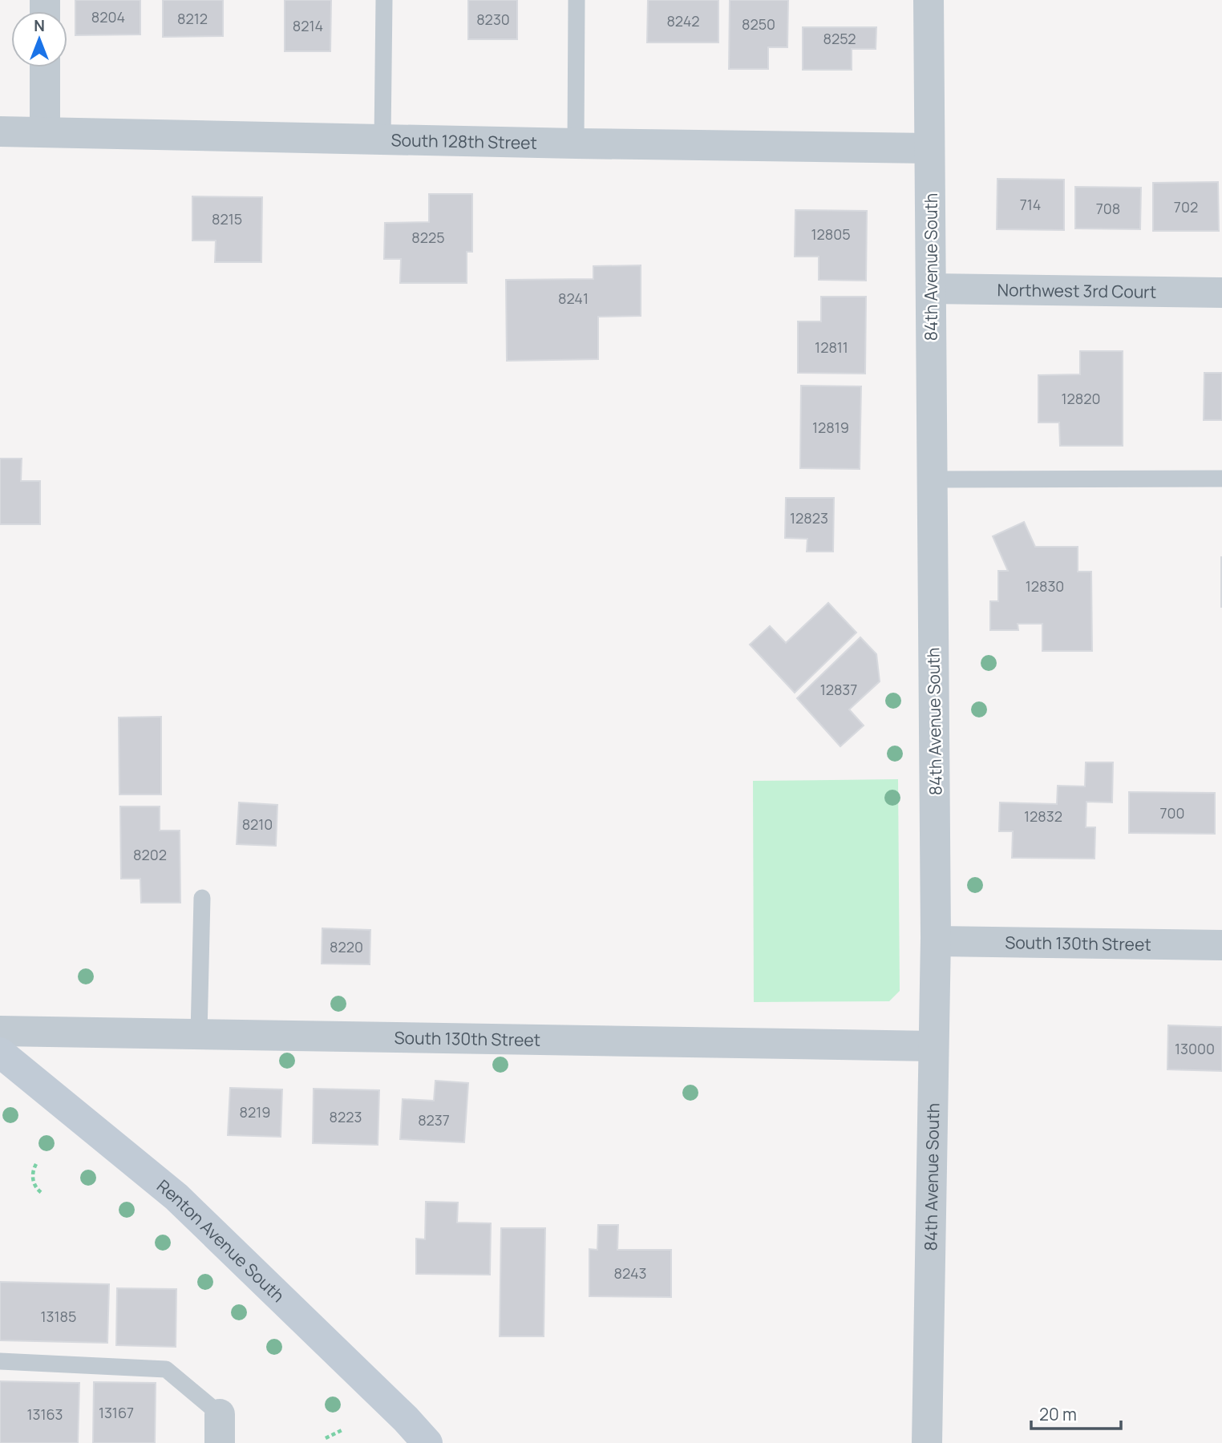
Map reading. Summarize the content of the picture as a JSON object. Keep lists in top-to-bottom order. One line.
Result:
{"streets":{"main road":["Renton Avenue South"],"street":["South 128th Street","84th Avenue South","Northwest 3rd Court","South 130th Street"]},"crossings":[["South 128th Street","84th Avenue South"],["84th Avenue South","Northwest 3rd Court"],["84th Avenue South","South 130th Street"]],"house_numbers":["8204","8212","8230","8242","8250","8214","8252","714","702","708","8215","12805","8225","8241","12811","12820","12819","12823","12830","12837","700","12832","8210","8202","8220","13000","8219","8223","8237","8243","13185","13167","13163"],"scale_bar":"20 m","north":"top"}
